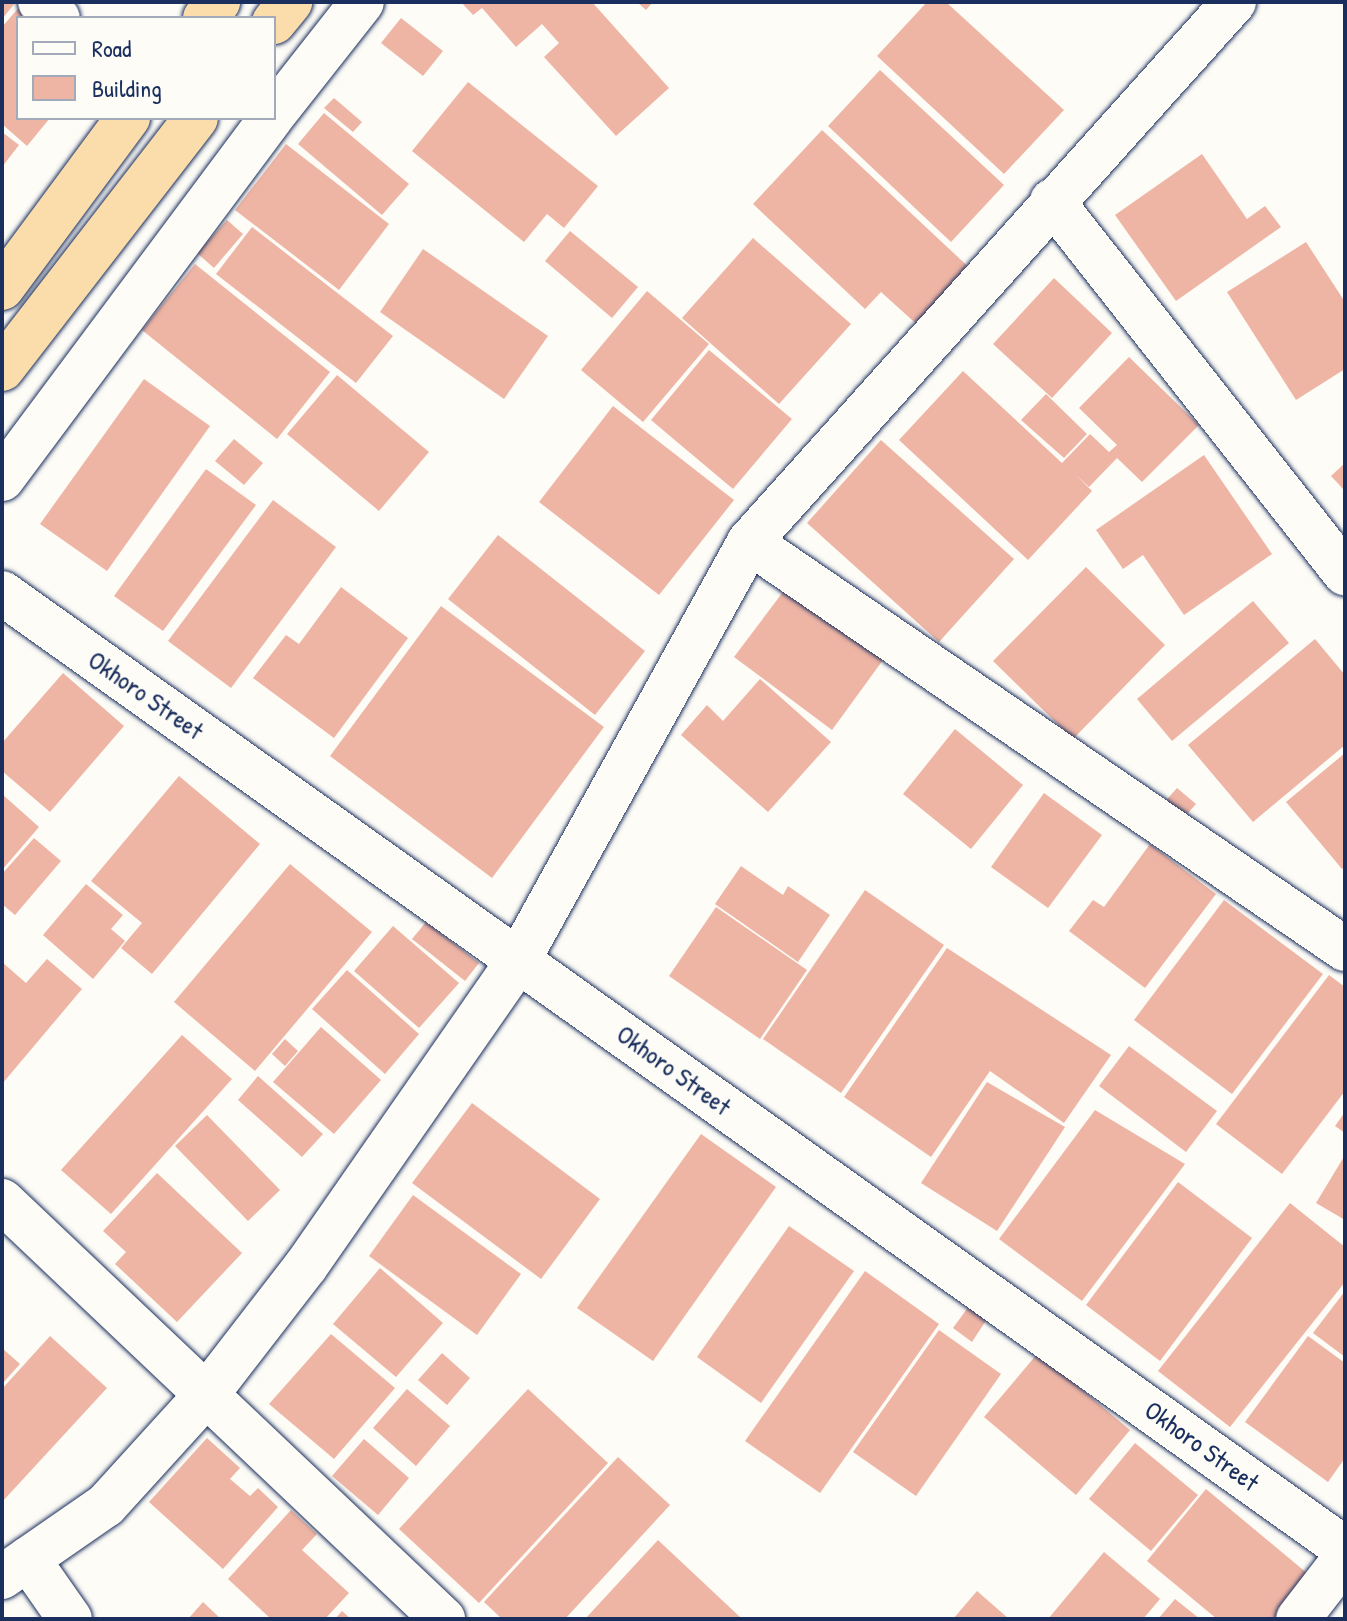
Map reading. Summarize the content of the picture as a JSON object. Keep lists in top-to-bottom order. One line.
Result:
{"streets":{"street":["Okhoro Street"]},"legend":["Road","Building"]}
